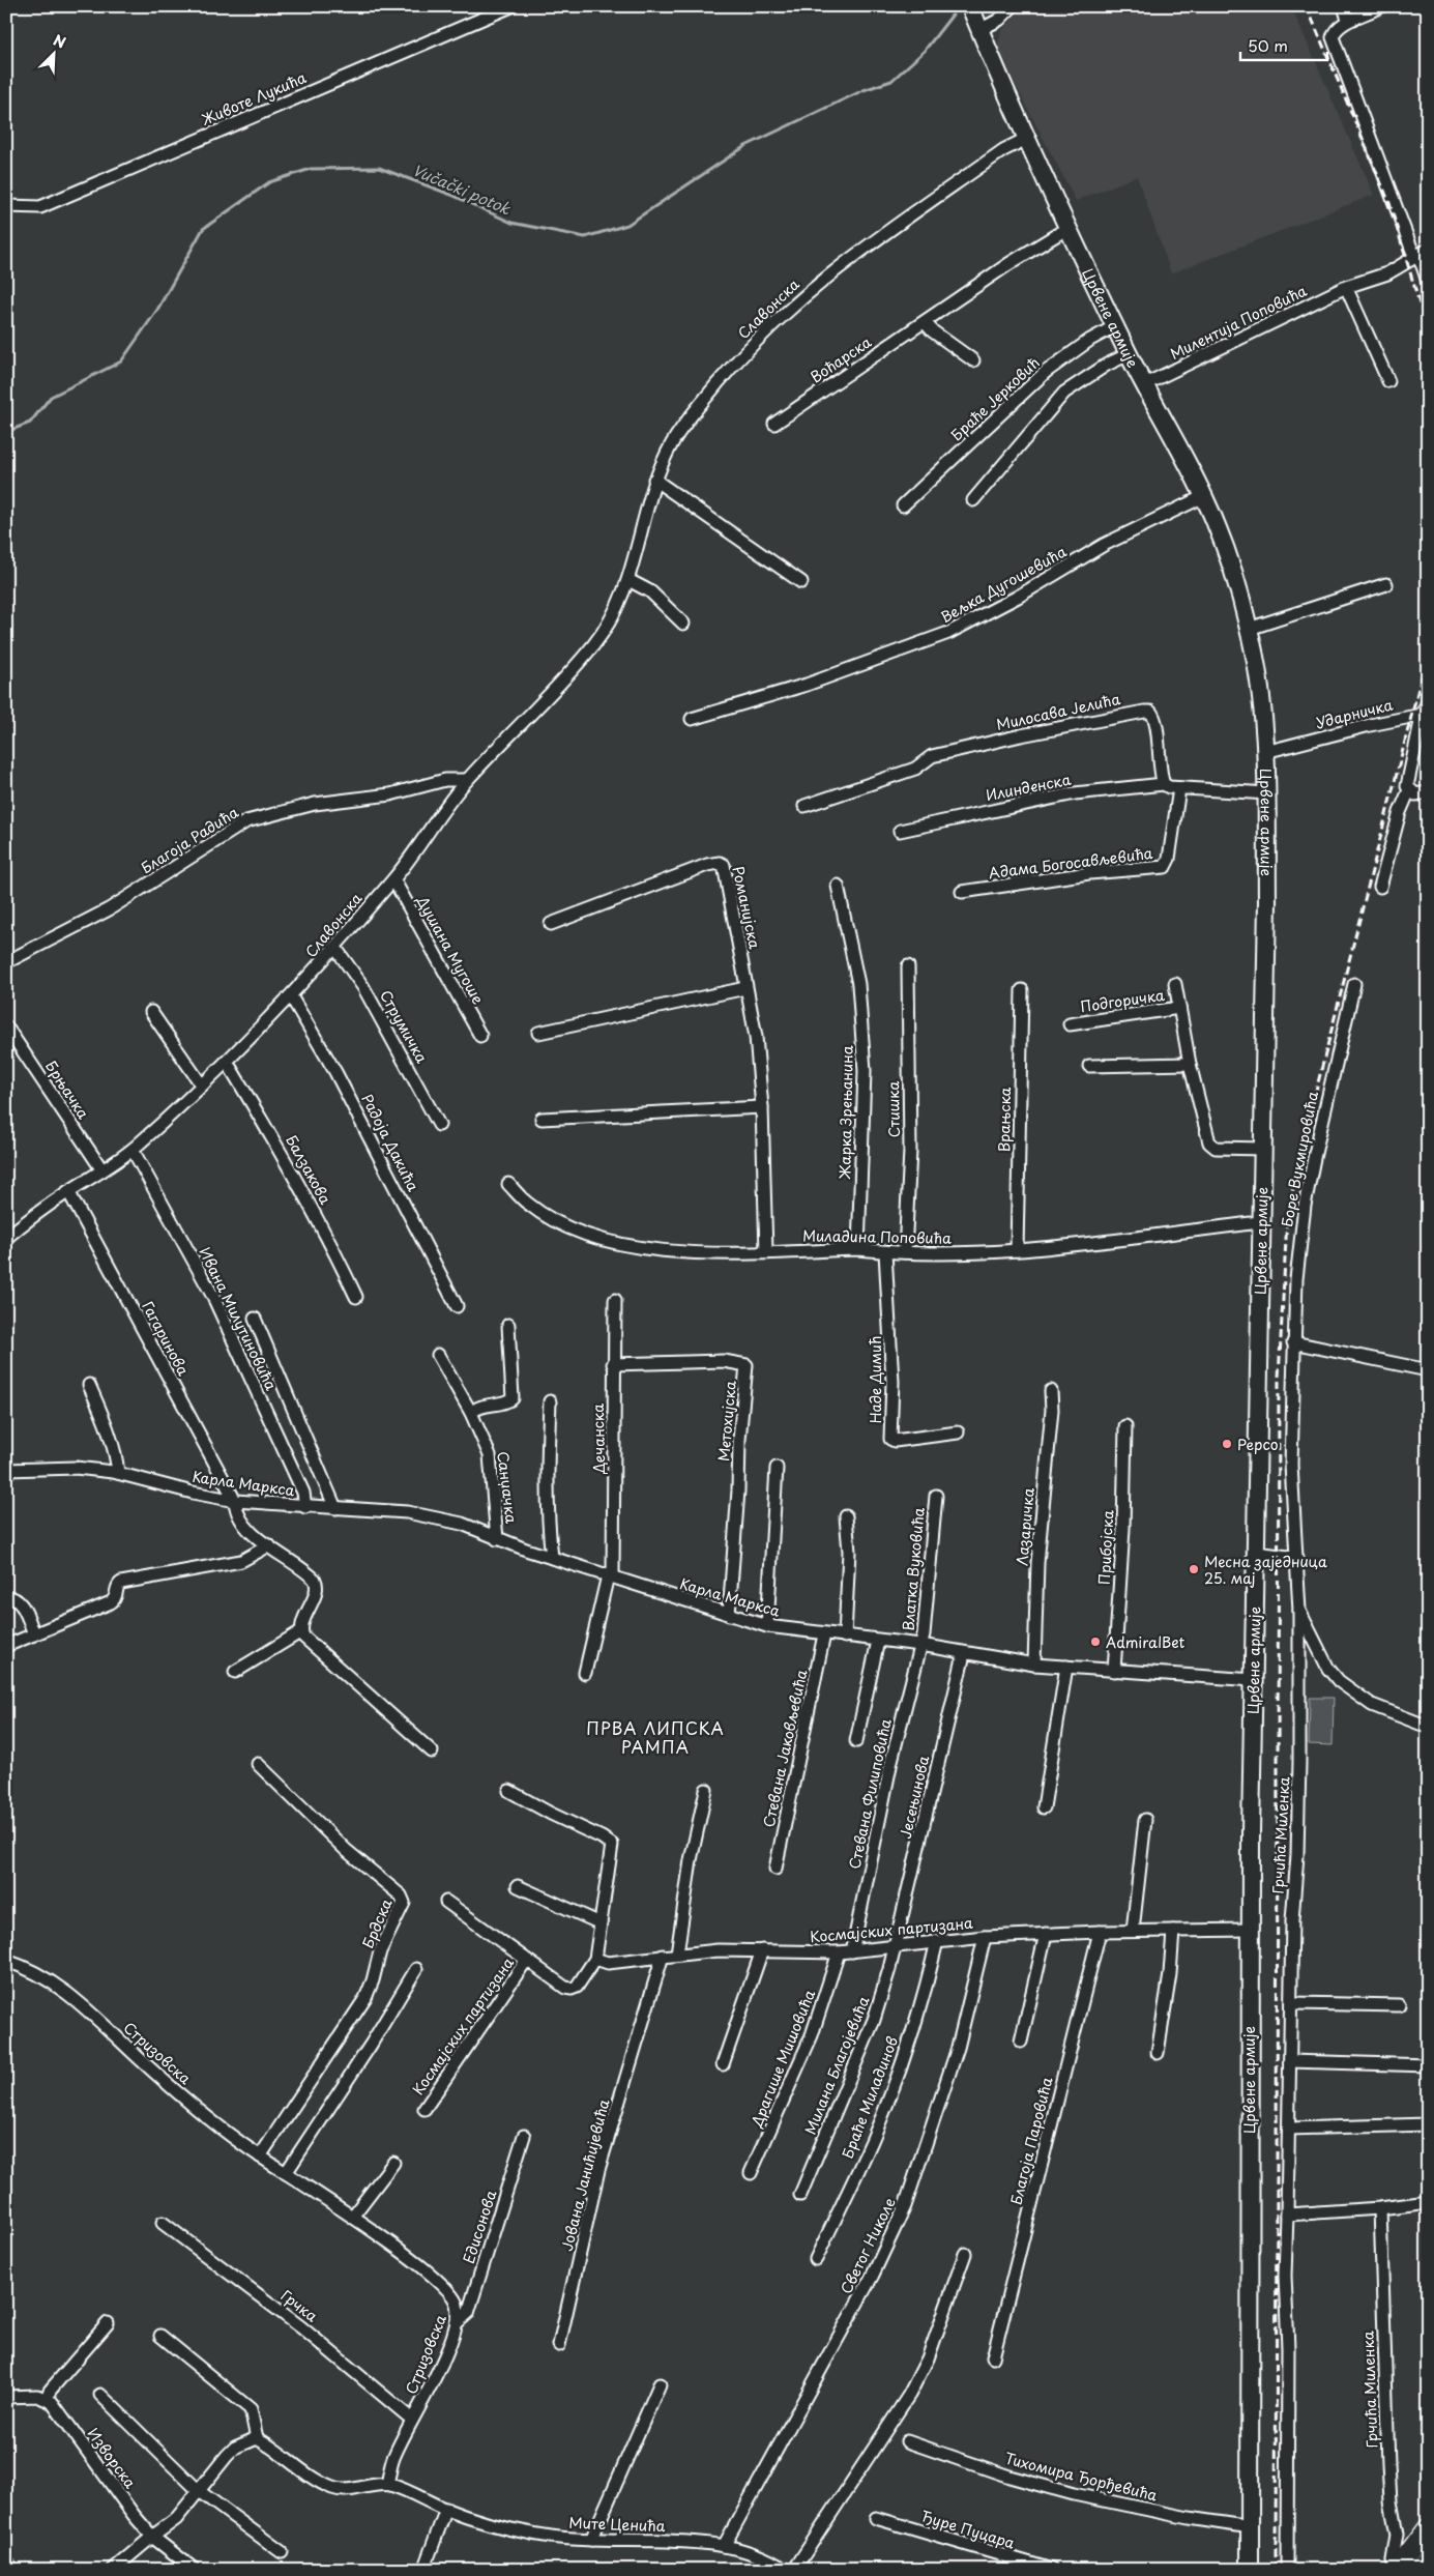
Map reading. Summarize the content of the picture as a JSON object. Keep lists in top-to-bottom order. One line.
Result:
{"streets":{"main road":["Црвене армије"],"street":["Животе Лукића","Славонска","Милентија Поповића","Воћарска","Браће Јерковић","Вељка Дугошевића","Милосава Јелића","Ударничка","Илинденска","Благоја Радића","Адама Богосављевића","Романијска","Душана Мугоше","Подгоричка","Струмичка","Брњачка","Стишка","Жарка Зрењанина","Врањска","Радоја Дакића","Боре Вукмировића","Балзакова","Миладина Поповића","Ивана Милутиновића","Гагаринова","Наде Димић","Метохијска","Дечанска","Карла Маркса","Санџачка","Лазаричка","Прибојска","Влатка Вуковића","Стевана Јаковљевића","Стевана Филиповића","Јесењинова","Грчића Миленка","Брдска","Космајских партизана","Стризовска","Драгише Мишовића","Милана Благојевића","Браће Миладинов","Благоја Паровића","Јована Јанићијевића","Едисонова","Светог Николе","Грчка","Изворска","Тихомира Ђорђевића","Мите Ценића","Ђуре Пуцара"]},"crossings":[["Славонска","Црвене армије"],["Славонска","Благоја Радића"],["Славонска","Душана Мугоше"],["Славонска","Струмичка"],["Славонска","Брњачка"],["Славонска","Радоја Дакића"],["Славонска","Балзакова"],["Славонска","Ивана Милутиновића"],["Славонска","Гагаринова"],["Црвене армије","Милентија Поповића"],["Црвене армије","Воћарска"],["Црвене армије","Браће Јерковић"],["Црвене армије","Вељка Дугошевића"],["Црвене армије","Ударничка"],["Црвене армије","Подгоричка"],["Црвене армије","Миладина Поповића"],["Црвене армије","Карла Маркса"],["Црвене армије","Космајских партизана"],["Црвене армије","Тихомира Ђорђевића"],["Милосава Јелића","Илинденска"],["Романијска","Миладина Поповића"],["Стишка","Миладина Поповића"],["Жарка Зрењанина","Миладина Поповића"],["Врањска","Миладина Поповића"],["Боре Вукмировића","Грчића Миленка"],["Миладина Поповића","Наде Димић"],["Ивана Милутиновића","Карла Маркса"],["Гагаринова","Карла Маркса"],["Метохијска","Дечанска"],["Метохијска","Карла Маркса"],["Дечанска","Карла Маркса"],["Карла Маркса","Санџачка"],["Карла Маркса","Лазаричка"],["Карла Маркса","Прибојска"],["Карла Маркса","Влатка Вуковића"],["Карла Маркса","Стевана Јаковљевића"],["Карла Маркса","Стевана Филиповића"],["Карла Маркса","Јесењинова"],["Влатка Вуковића","Стевана Филиповића"],["Стевана Филиповића","Космајских партизана"],["Јесењинова","Космајских партизана"],["Јесењинова","Милана Благојевића"],["Брдска","Стризовска"],["Космајских партизана","Драгише Мишовића"],["Космајских партизана","Милана Благојевића"],["Космајских партизана","Браће Миладинов"],["Космајских партизана","Благоја Паровића"],["Космајских партизана","Јована Јанићијевића"],["Космајских партизана","Светог Николе"],["Стризовска","Едисонова"],["Стризовска","Грчка"],["Стризовска","Мите Ценића"],["Светог Николе","Мите Ценића"]],"districts":["ПРВА ЛИПСКА РАМПА"],"water":["Vučački potok"],"places":["Pepco","Месна заједница 25. мај","AdmiralBet"],"scale_bar":"50 m","north":"top right"}
